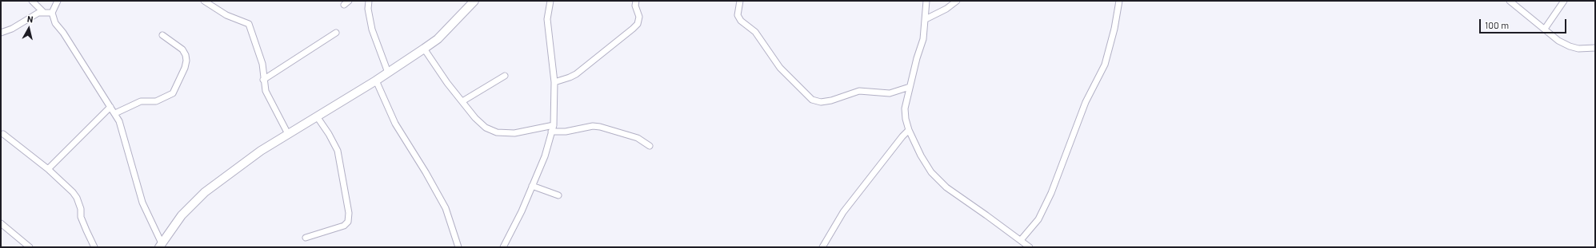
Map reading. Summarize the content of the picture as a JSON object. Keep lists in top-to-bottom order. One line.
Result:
{"scale_bar":"100 m","north":"top"}
